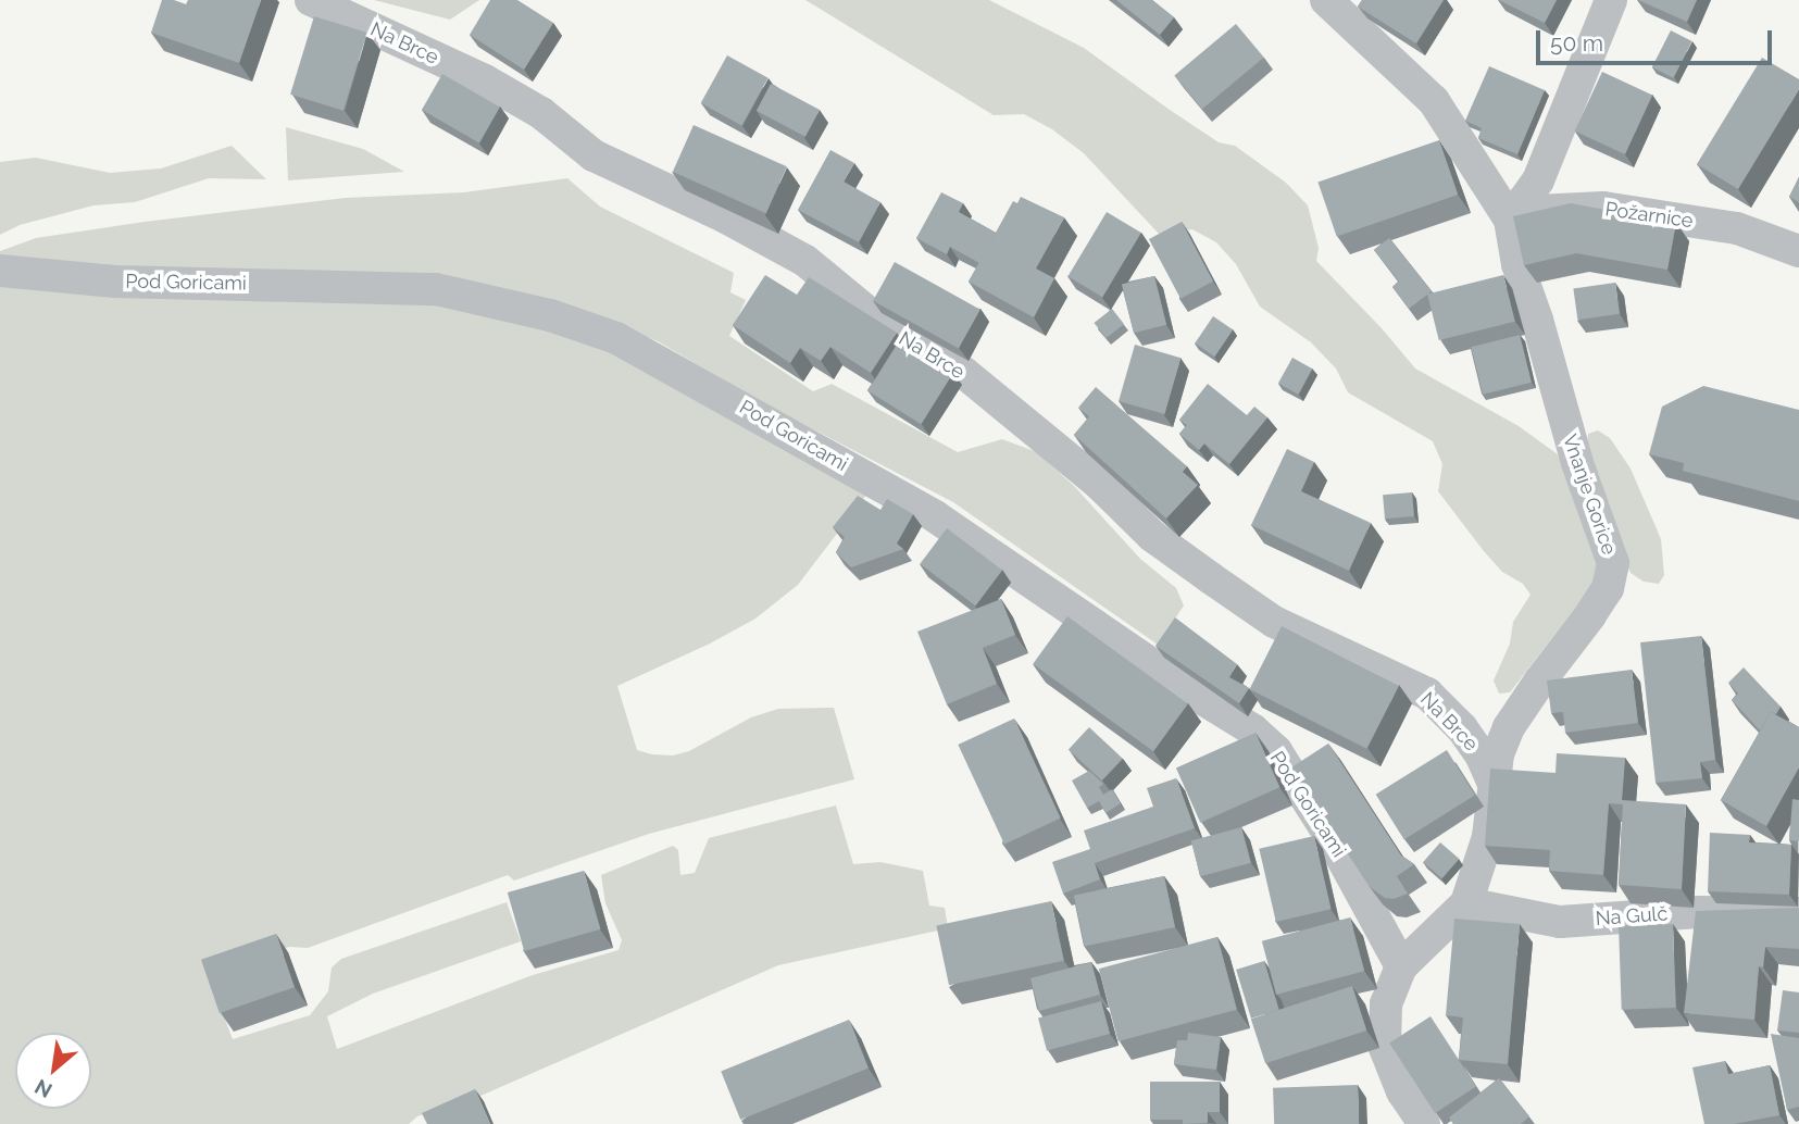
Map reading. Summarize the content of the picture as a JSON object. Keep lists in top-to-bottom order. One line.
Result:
{"streets":{"street":["Na Brce","Požarnice","Pod Goricami","Vnanje Gorice","Na Gulč"]},"crossings":[["Na Brce","Vnanje Gorice"],["Požarnice","Vnanje Gorice"],["Pod Goricami","Vnanje Gorice"],["Vnanje Gorice","Na Gulč"]],"scale_bar":"50 m","north":"bottom left"}
